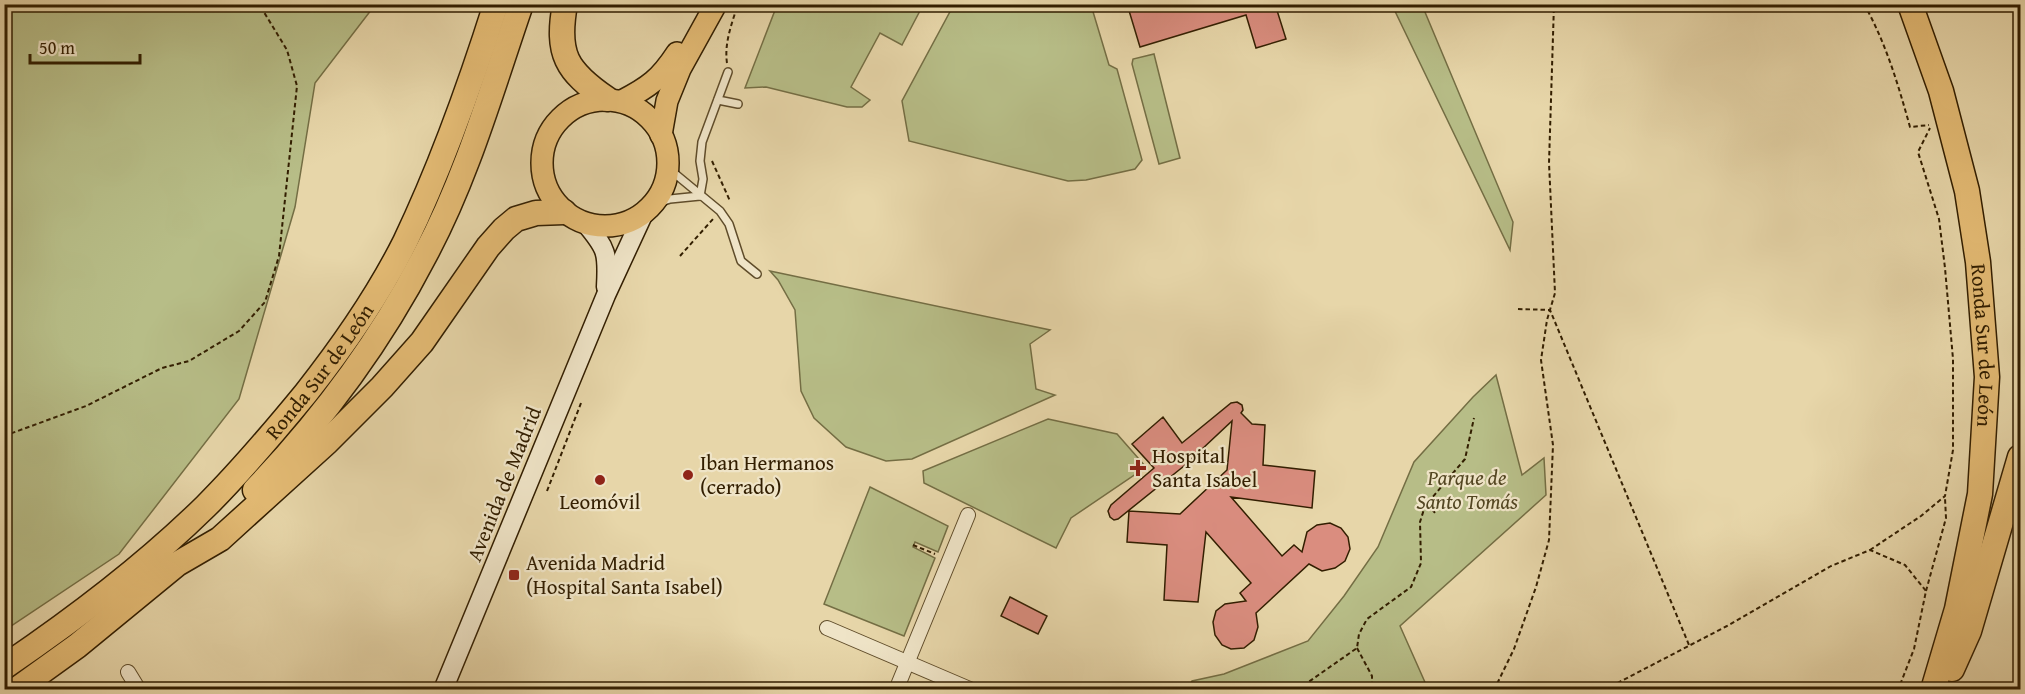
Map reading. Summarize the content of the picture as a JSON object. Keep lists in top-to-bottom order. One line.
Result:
{"streets":{"highway":["Ronda Sur de León"],"main road":["Avenida de Madrid"]},"parks":["Parque de Santo Tomás"],"places":{"health":["Hospital Santa Isabel"],"other":["Iban Hermanos (cerrado)","Leomóvil"],"transit":["Avenida Madrid (Hospital Santa Isabel)"]},"scale_bar":"50 m"}
